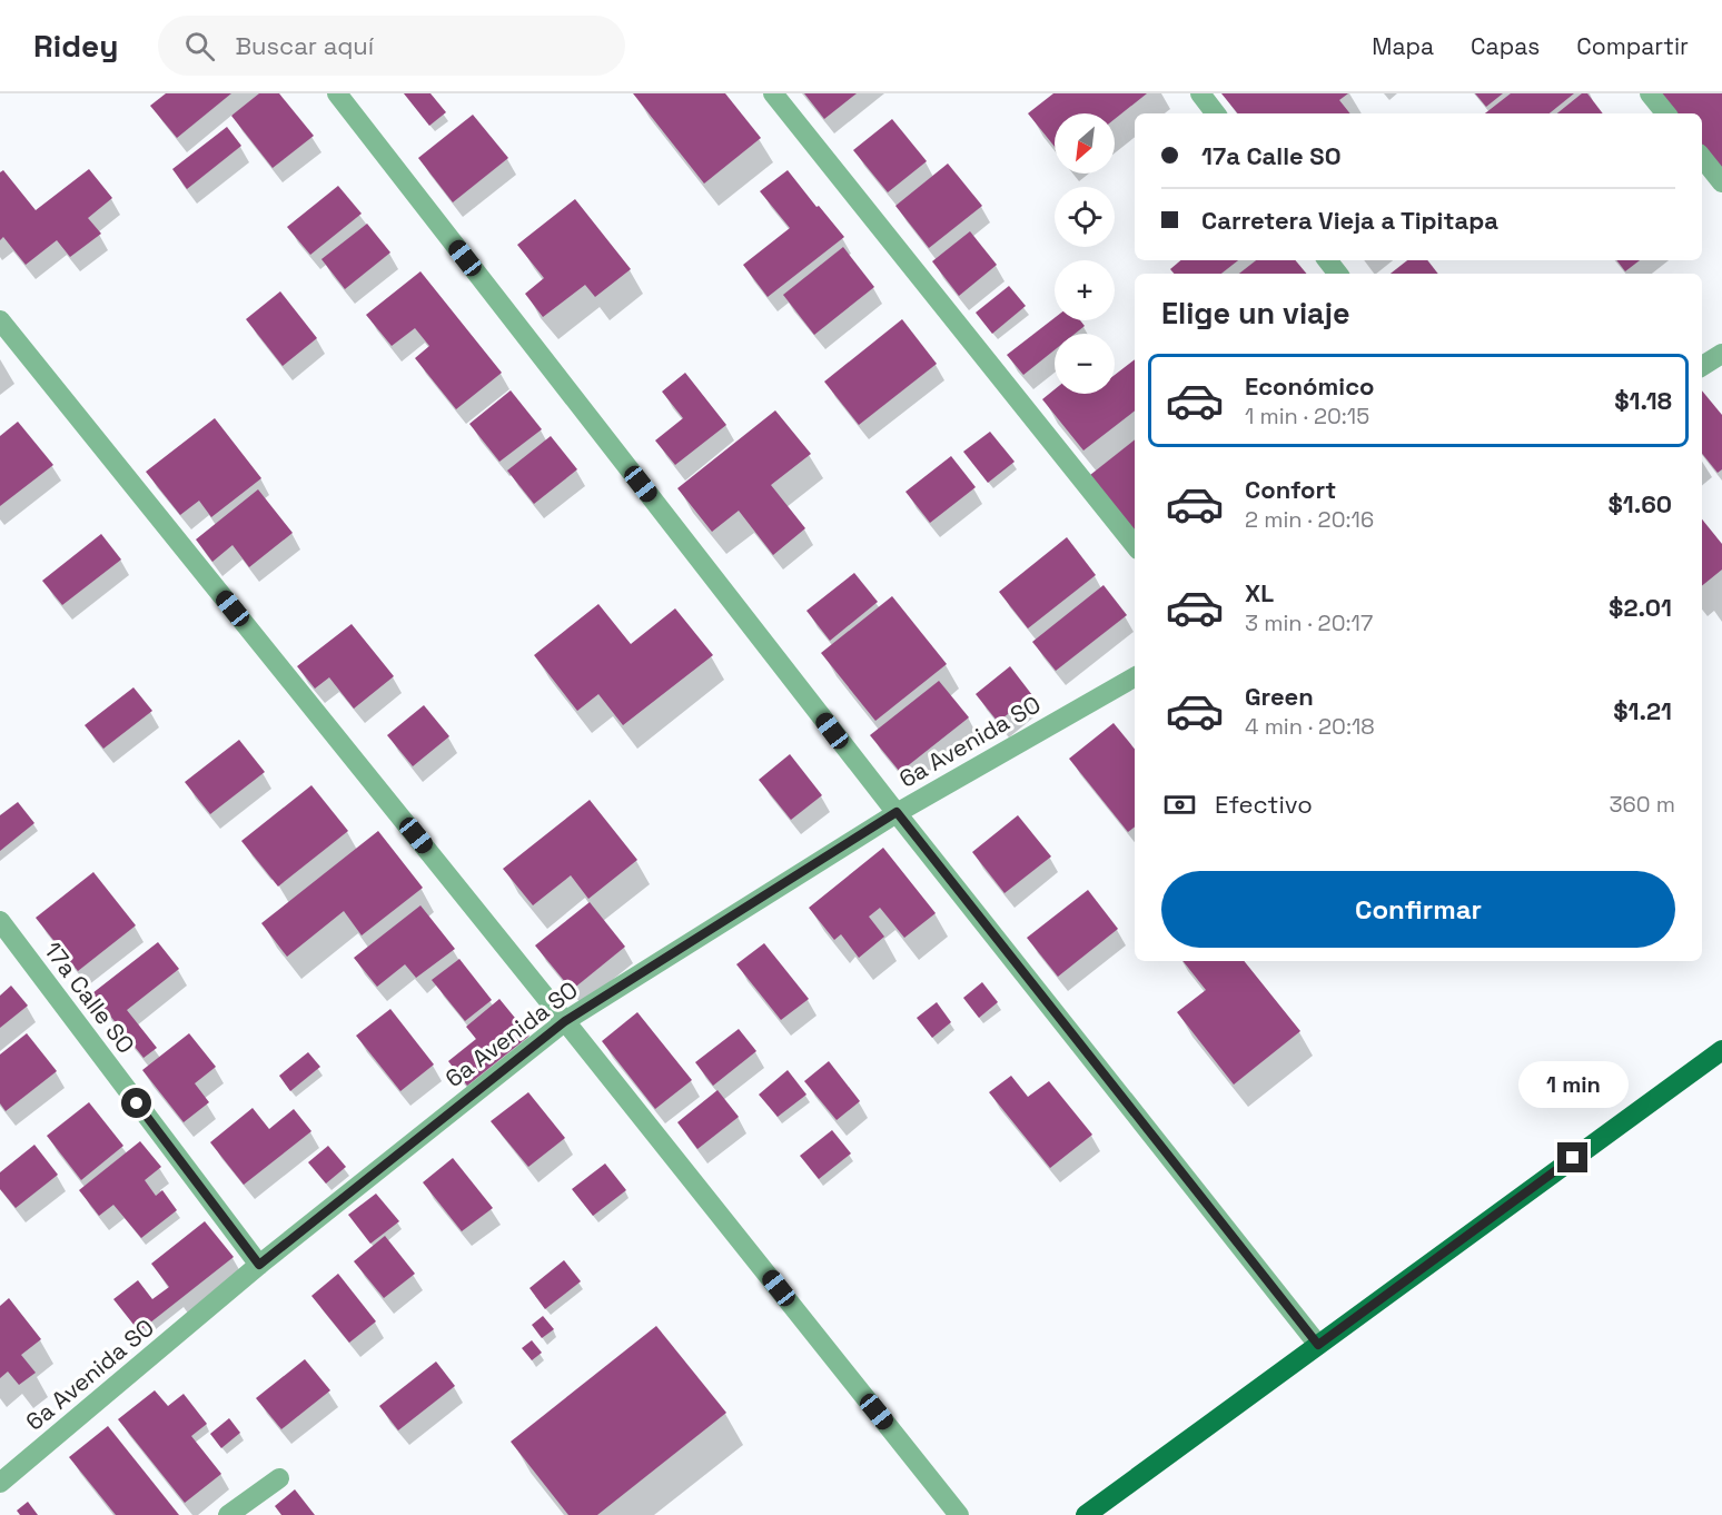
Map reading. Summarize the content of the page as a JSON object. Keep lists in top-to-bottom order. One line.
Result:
{"streets":{"street":["6a Avenida SO","17a Calle SO"]},"crossings":[["6a Avenida SO","17a Calle SO"]],"north":"bottom left","page":{"header":"Ridey","search":"Buscar aquí","nav":["Mapa","Capas","Compartir"],"map_buttons":["+","−"],"banner":["17a Calle SO","Carretera Vieja a Tipitapa"],"heading":"Elige un viaje","list":[{"name":"Económico","note":"1 min · 20:15","value":"$1.18"},{"name":"Confort","note":"2 min · 20:16","value":"$1.60"},{"name":"XL","note":"3 min · 20:17","value":"$2.01"},{"name":"Green","note":"4 min · 20:18","value":"$1.21"}],"pay":["Efectivo","360 m"],"buttons":"Confirmar","bubble":"1 min"}}
